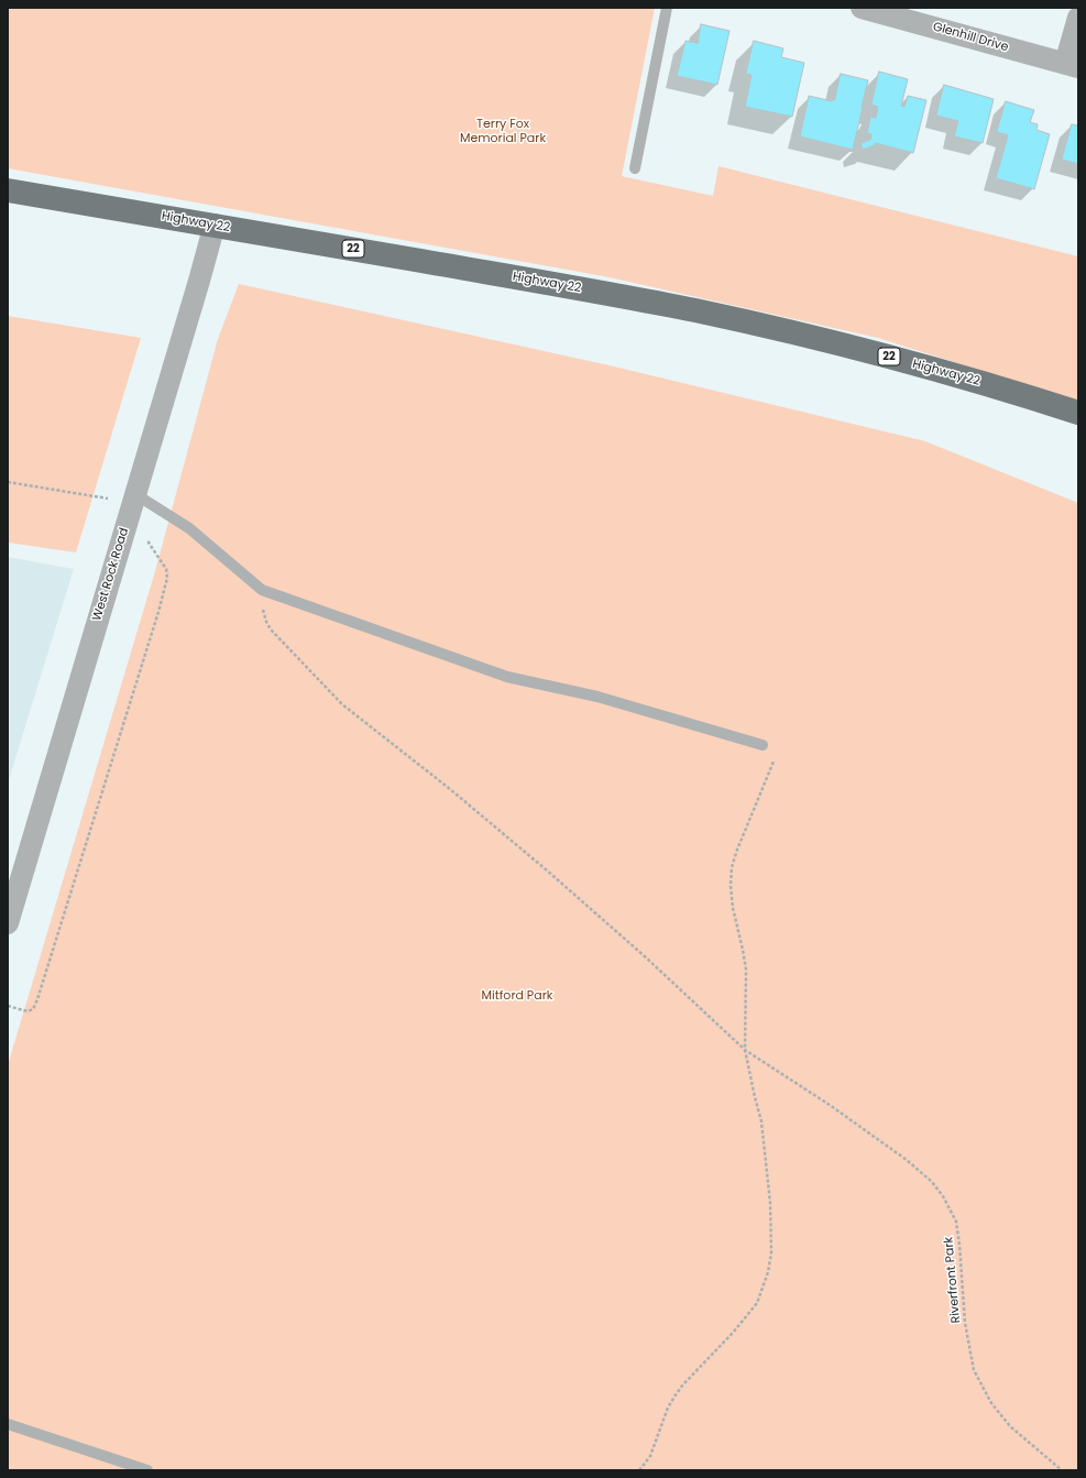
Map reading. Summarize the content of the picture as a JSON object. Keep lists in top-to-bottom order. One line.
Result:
{"streets":{"main road":["Highway 22","22"],"street":["Glenhill Drive","West Rock Road"],"path":["Riverfront Park"]},"crossings":[["Highway 22","West Rock Road"]],"parks":["Terry Fox Memorial Park","Mitford Park"]}
